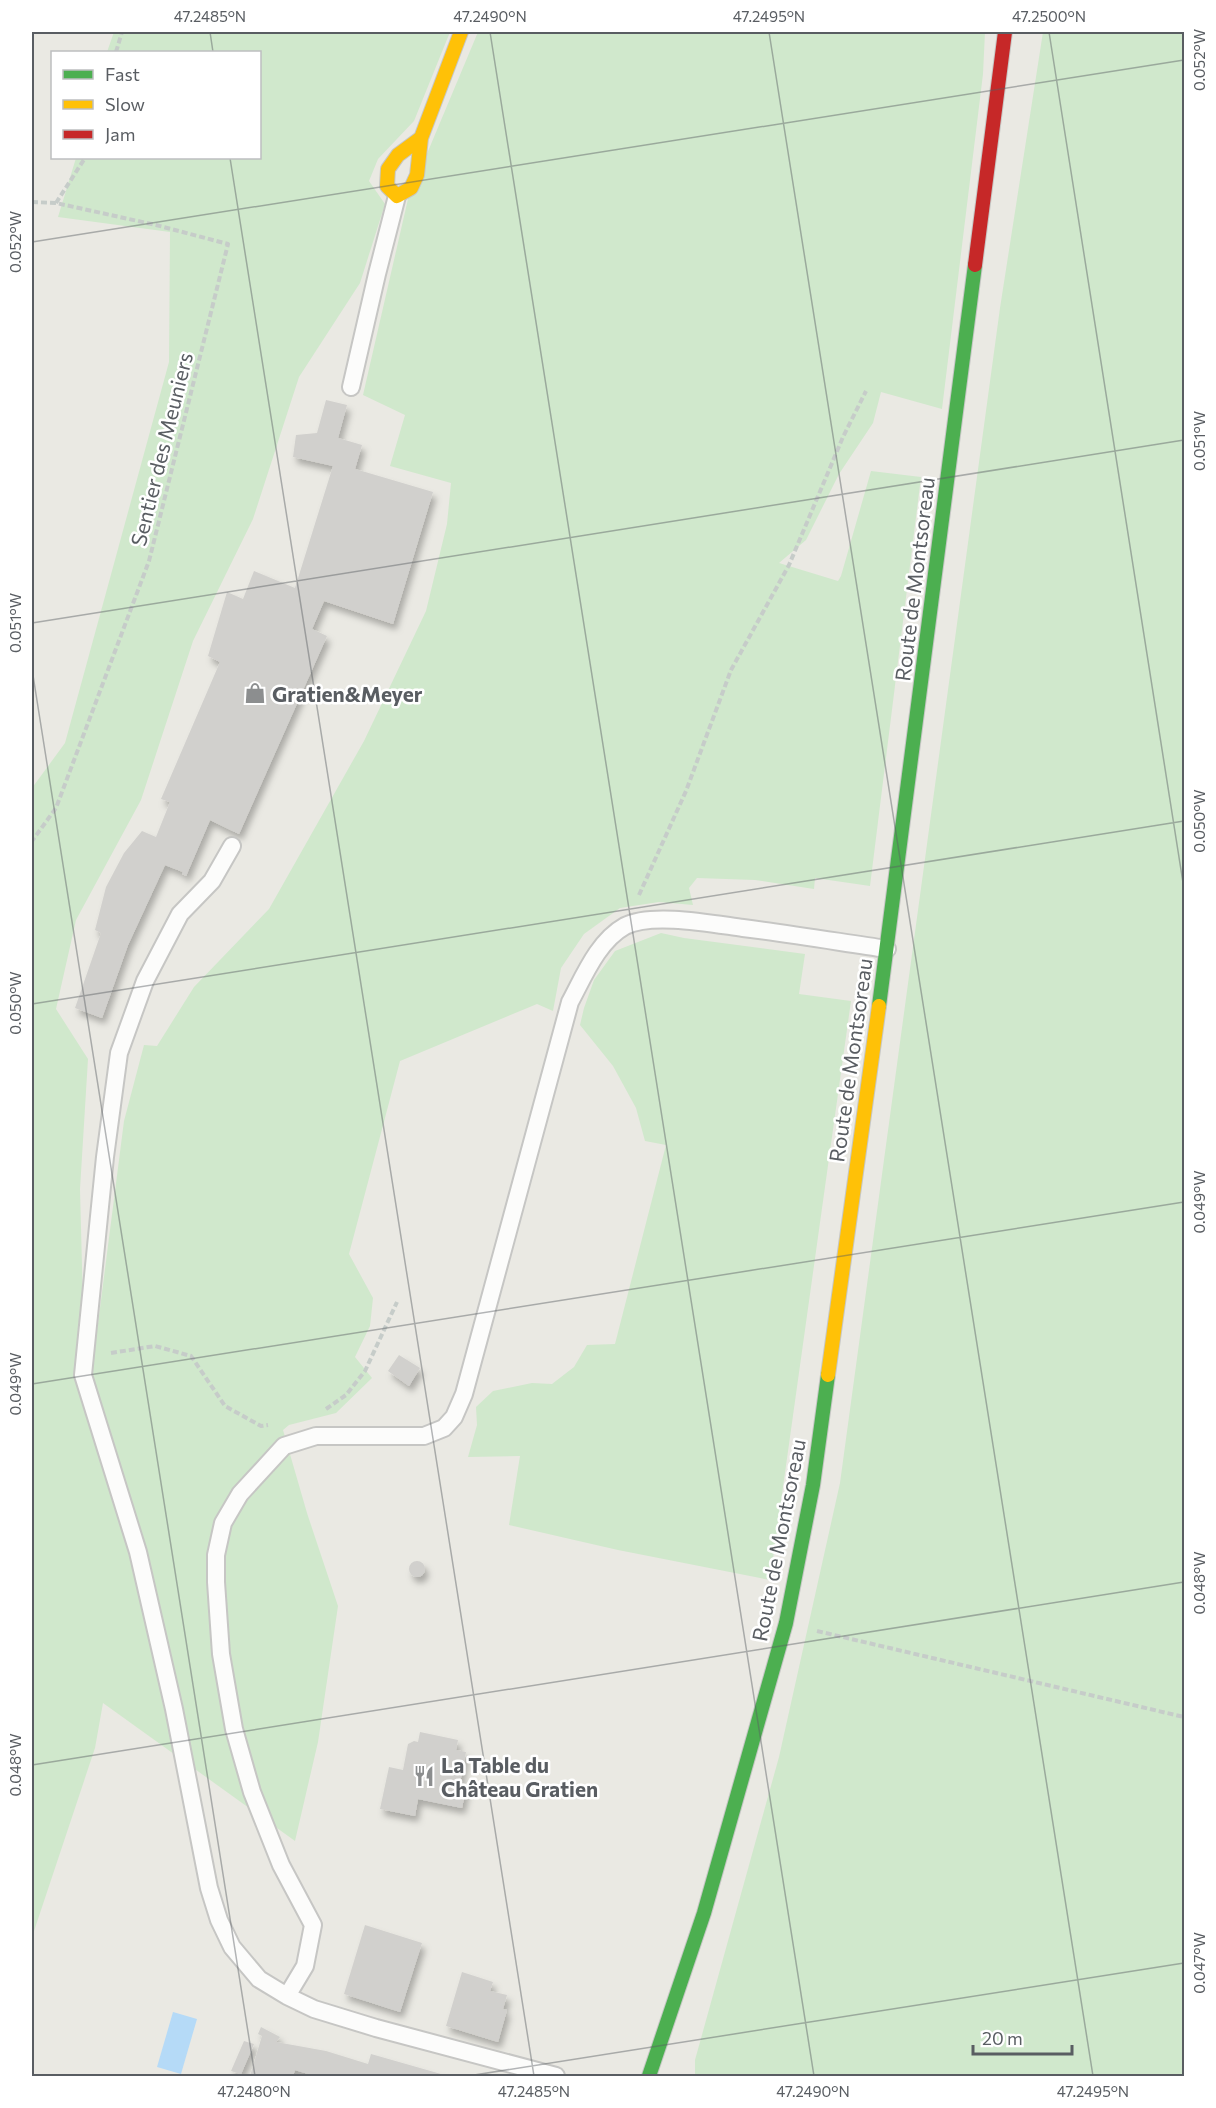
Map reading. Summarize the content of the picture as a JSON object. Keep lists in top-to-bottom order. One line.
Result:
{"streets":{"main road":["Route de Montsoreau"],"path":["Sentier des Meuniers"]},"places":{"shop":["Gratien&Meyer"],"restaurant":["La Table du Château Gratien"]},"legend":["Fast","Slow","Jam"],"scale_bar":"20 m","coordinates":["47.2485°N","47.2490°N","47.2495°N","47.2500°N","0.052°W","0.051°W","0.050°W","0.049°W","0.048°W","0.047°W","47.2480°N"]}
